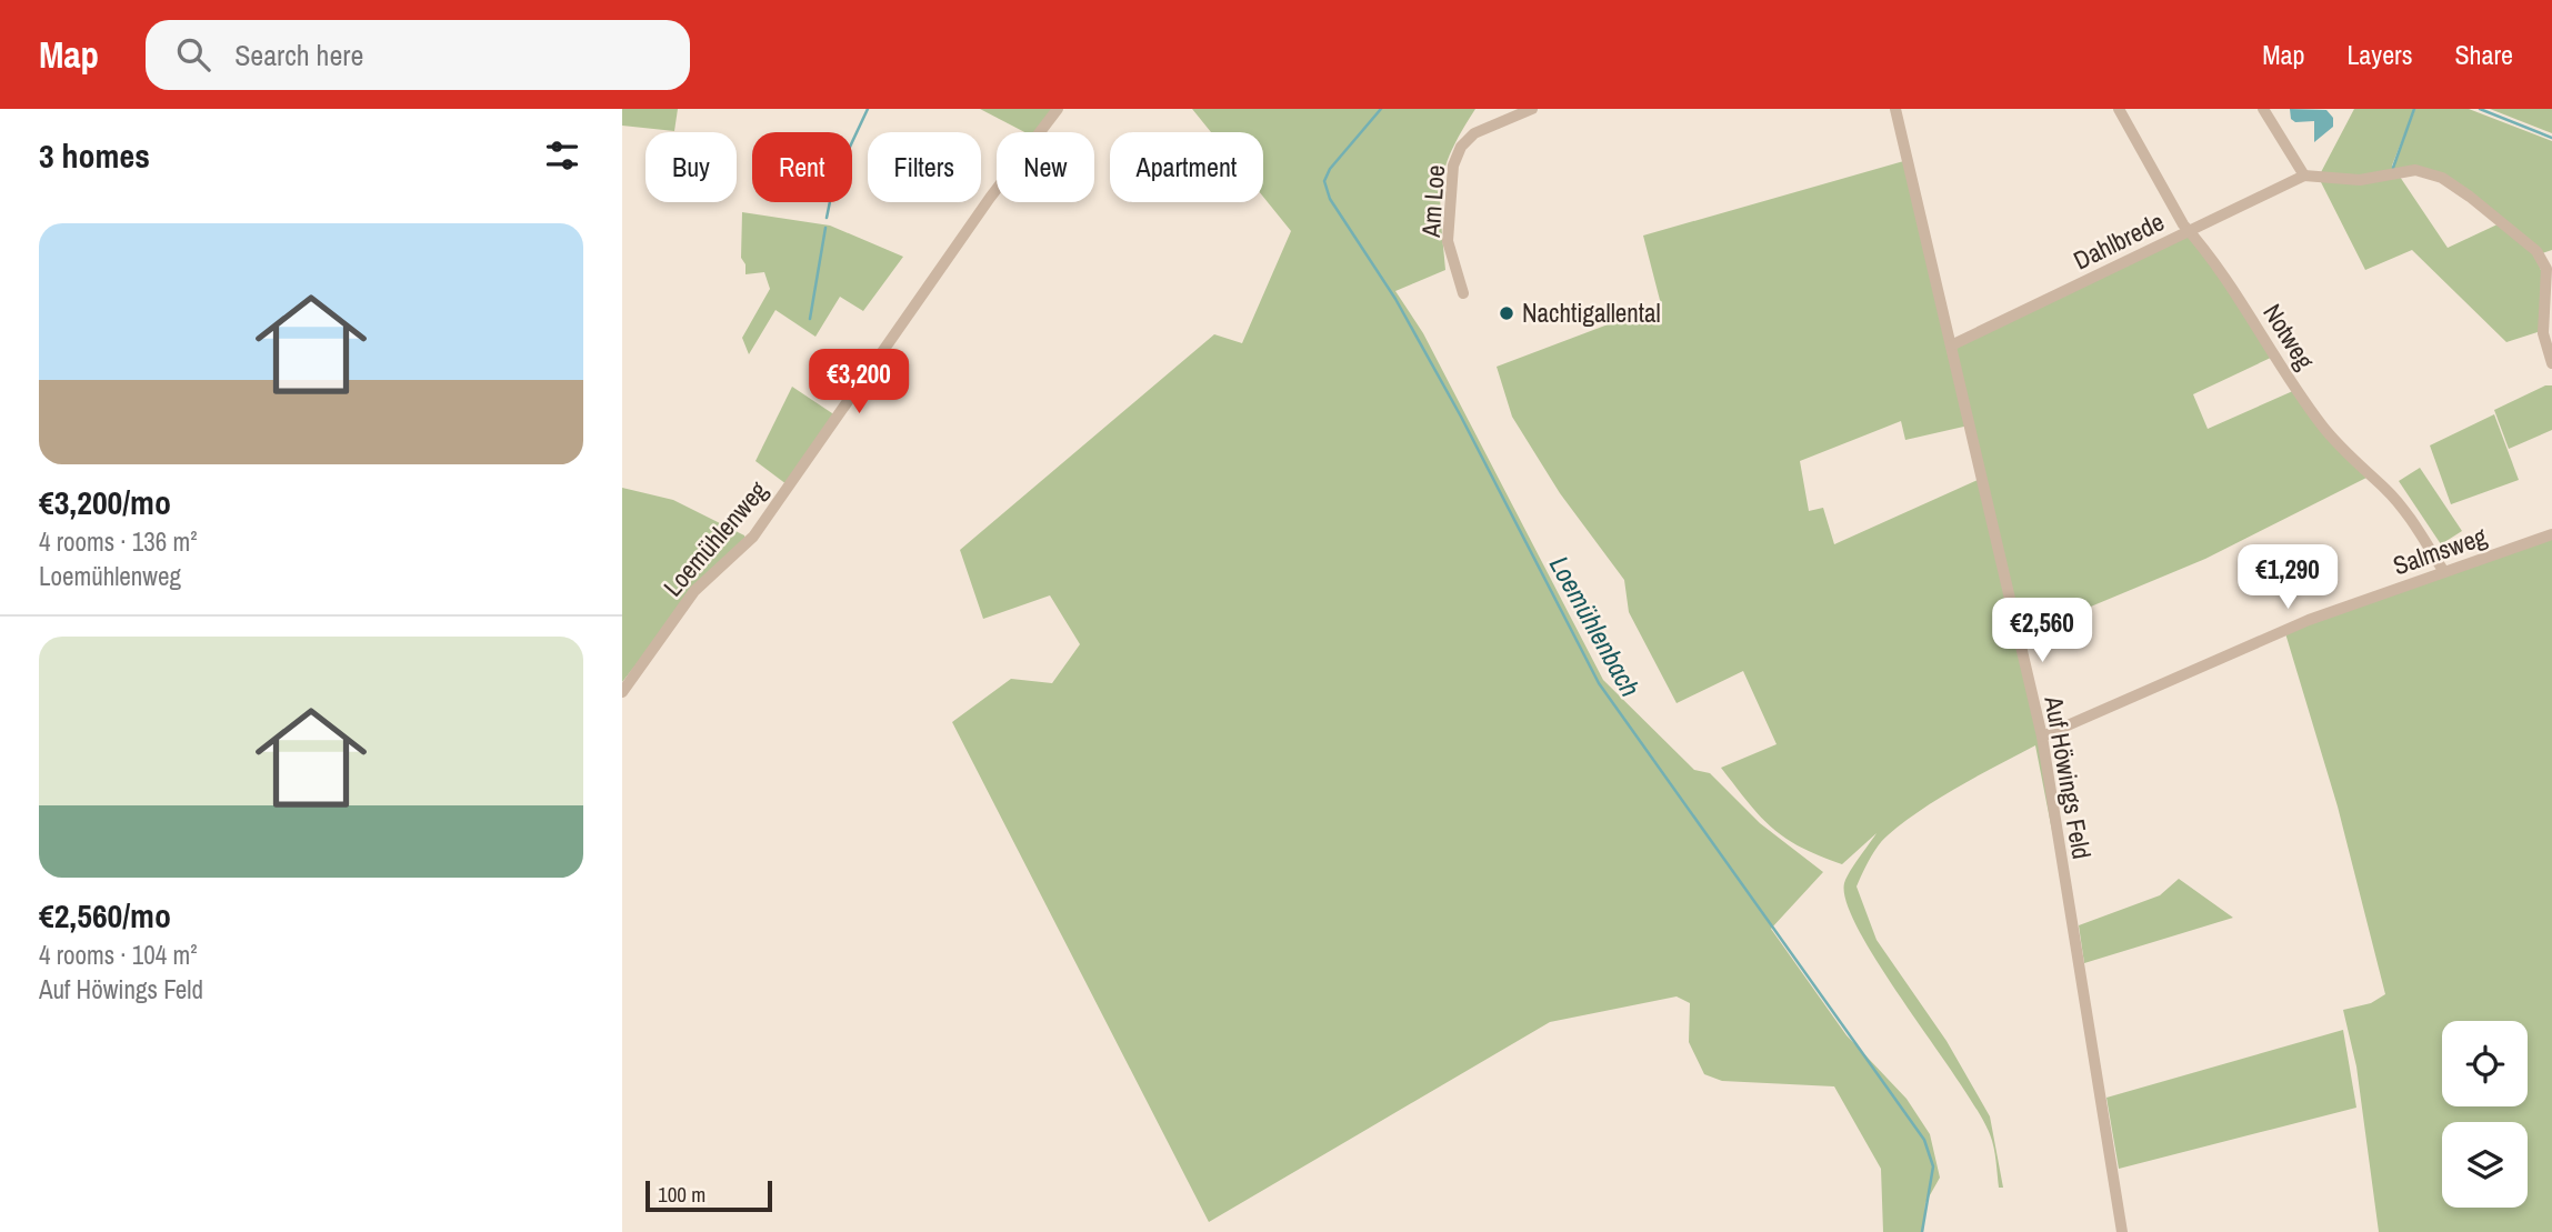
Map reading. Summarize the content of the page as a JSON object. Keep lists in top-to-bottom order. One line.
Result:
{"streets":{"street":["Am Loe","Dahlbrede","Notweg","Loemühlenweg","Salmsweg","Auf Höwings Feld"]},"crossings":[["Dahlbrede","Notweg"],["Dahlbrede","Auf Höwings Feld"],["Notweg","Salmsweg"],["Salmsweg","Auf Höwings Feld"]],"water":["Loemühlenbach"],"places":["Nachtigallental"],"scale_bar":"100 m","page":{"header":"Map","search":"Search here","nav":["Map","Layers","Share"],"heading":"3 homes","chip":["Buy","Rent","Filters","New","Apartment"],"list":[{"name":"€3,200/mo","note":"4 rooms · 136 m² · Loemühlenweg"},{"name":"€2,560/mo","note":"4 rooms · 104 m² · Auf Höwings Feld"}],"price":["€3,200","€1,290","€2,560"],"scale":"100 m"}}
